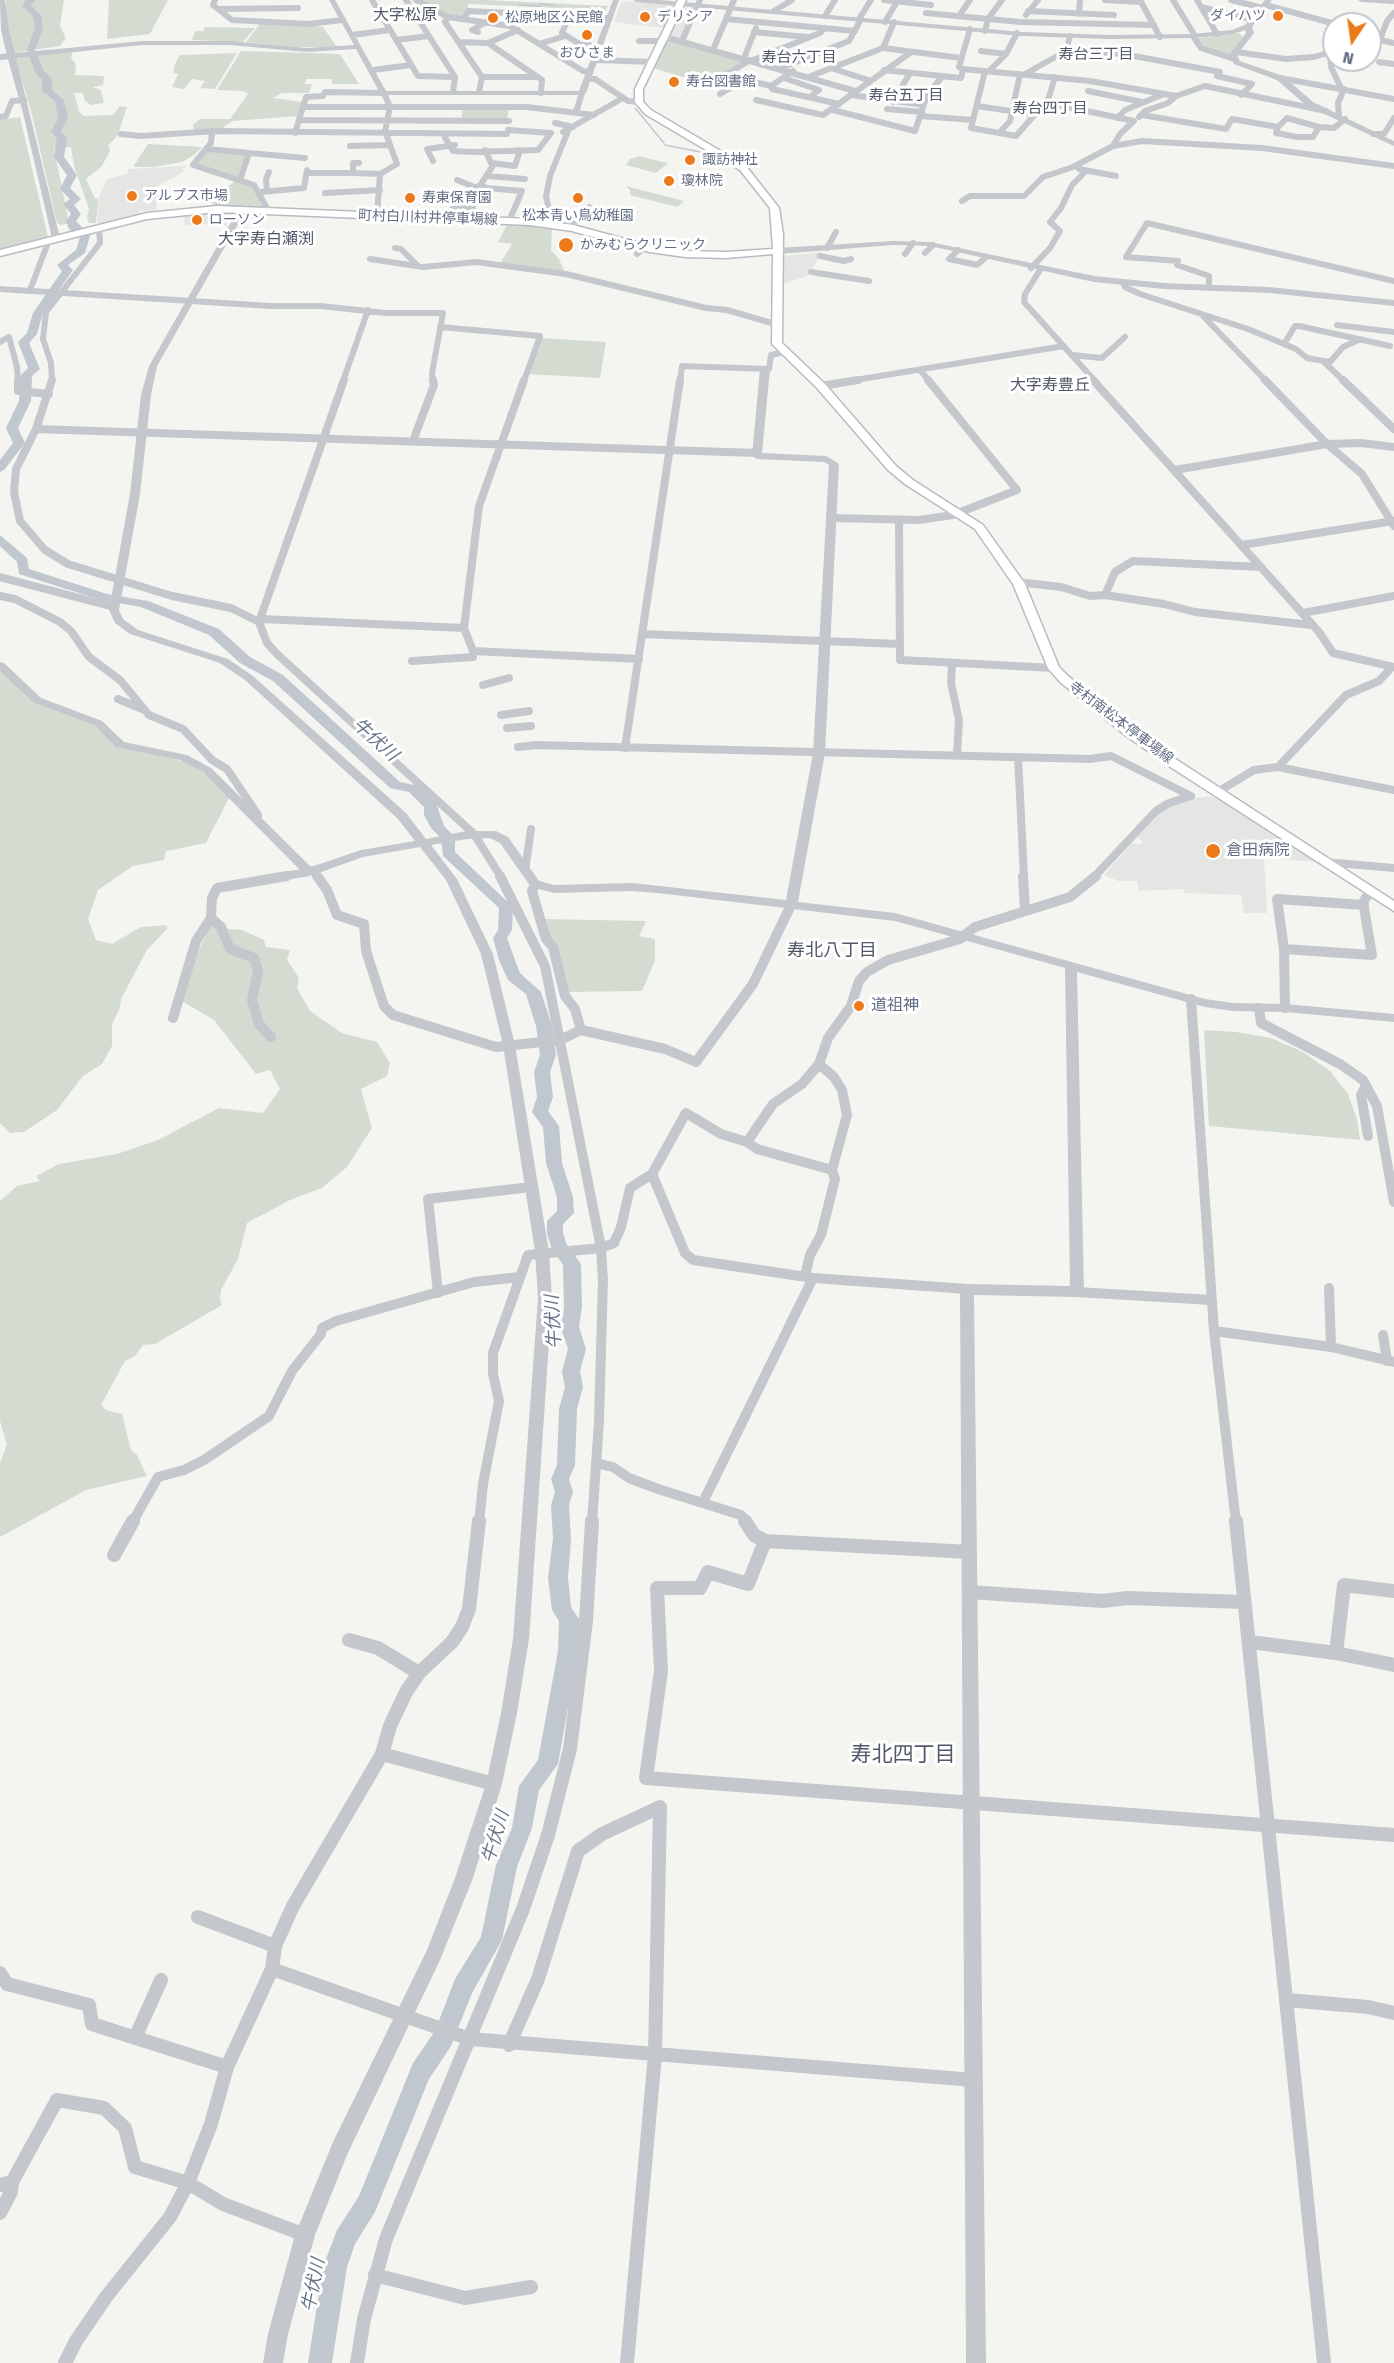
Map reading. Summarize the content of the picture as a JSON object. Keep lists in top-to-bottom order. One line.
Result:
{"streets":{"main road":["町村白川村井停車場線","寺村南松本停車場線"]},"crossings":[["町村白川村井停車場線","寺村南松本停車場線"]],"districts":["大字松原","寿台三丁目","寿台六丁目","寿台五丁目","寿台四丁目","大字寿白瀬渕","大字寿豊丘","寿北八丁目","寿北四丁目"],"water":["牛伏川"],"places":["ダイハツ","デリシア","松原地区公民館","おひさま","寿台図書館","諏訪神社","瓊林院","アルプス市場","寿東保育園","松本青い鳥幼稚園","ローソン","かみむらクリニック","倉田病院","道祖神"],"north":"bottom"}
